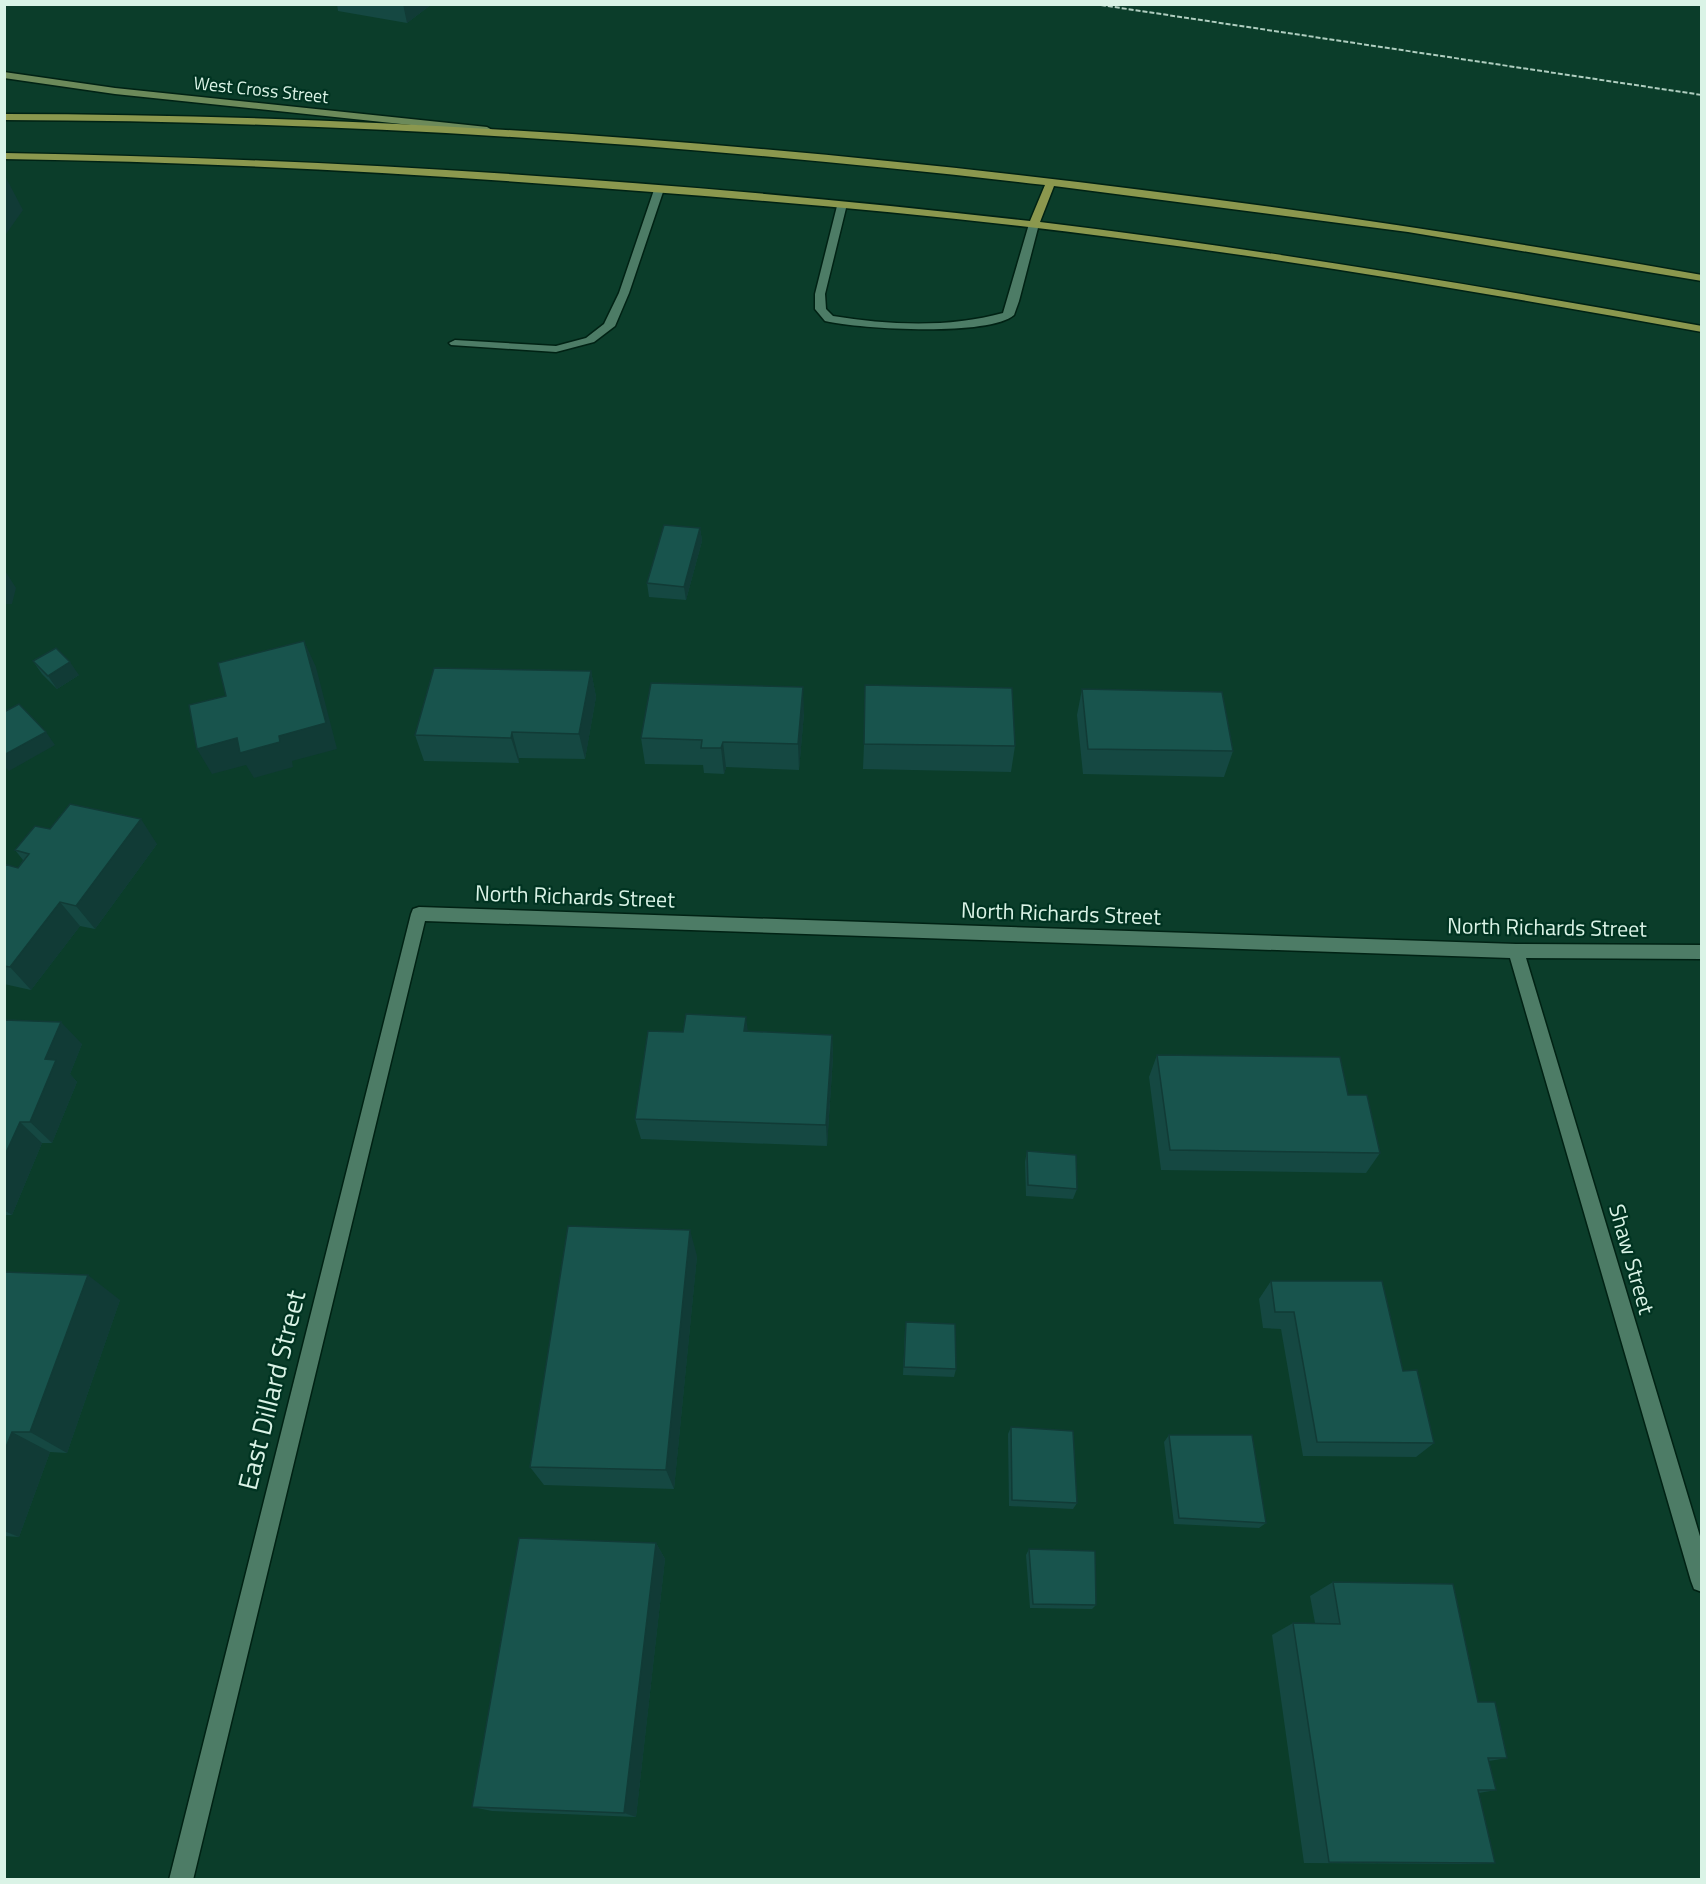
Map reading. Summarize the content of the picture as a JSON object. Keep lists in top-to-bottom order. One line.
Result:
{"streets":{"main road":["West Cross Street"],"street":["North Richards Street","Shaw Street","East Dillard Street"]},"crossings":[["North Richards Street","Shaw Street"],["North Richards Street","East Dillard Street"]]}
